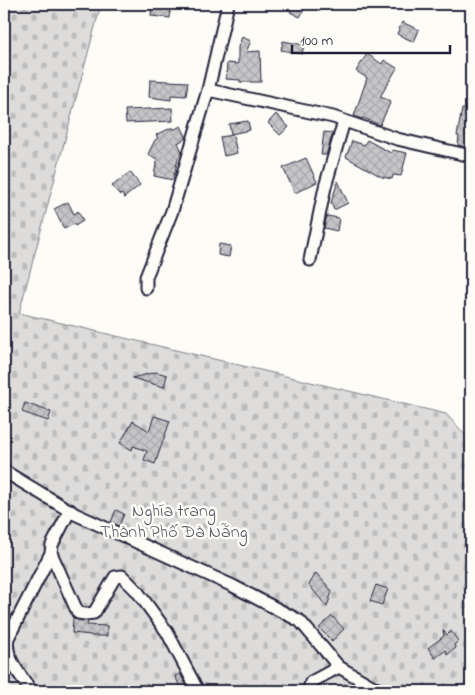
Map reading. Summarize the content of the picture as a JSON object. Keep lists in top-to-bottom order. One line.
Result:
{"parks":["Nghĩa trang Thành Phố Đà Nẵng"],"scale_bar":"100 m"}
